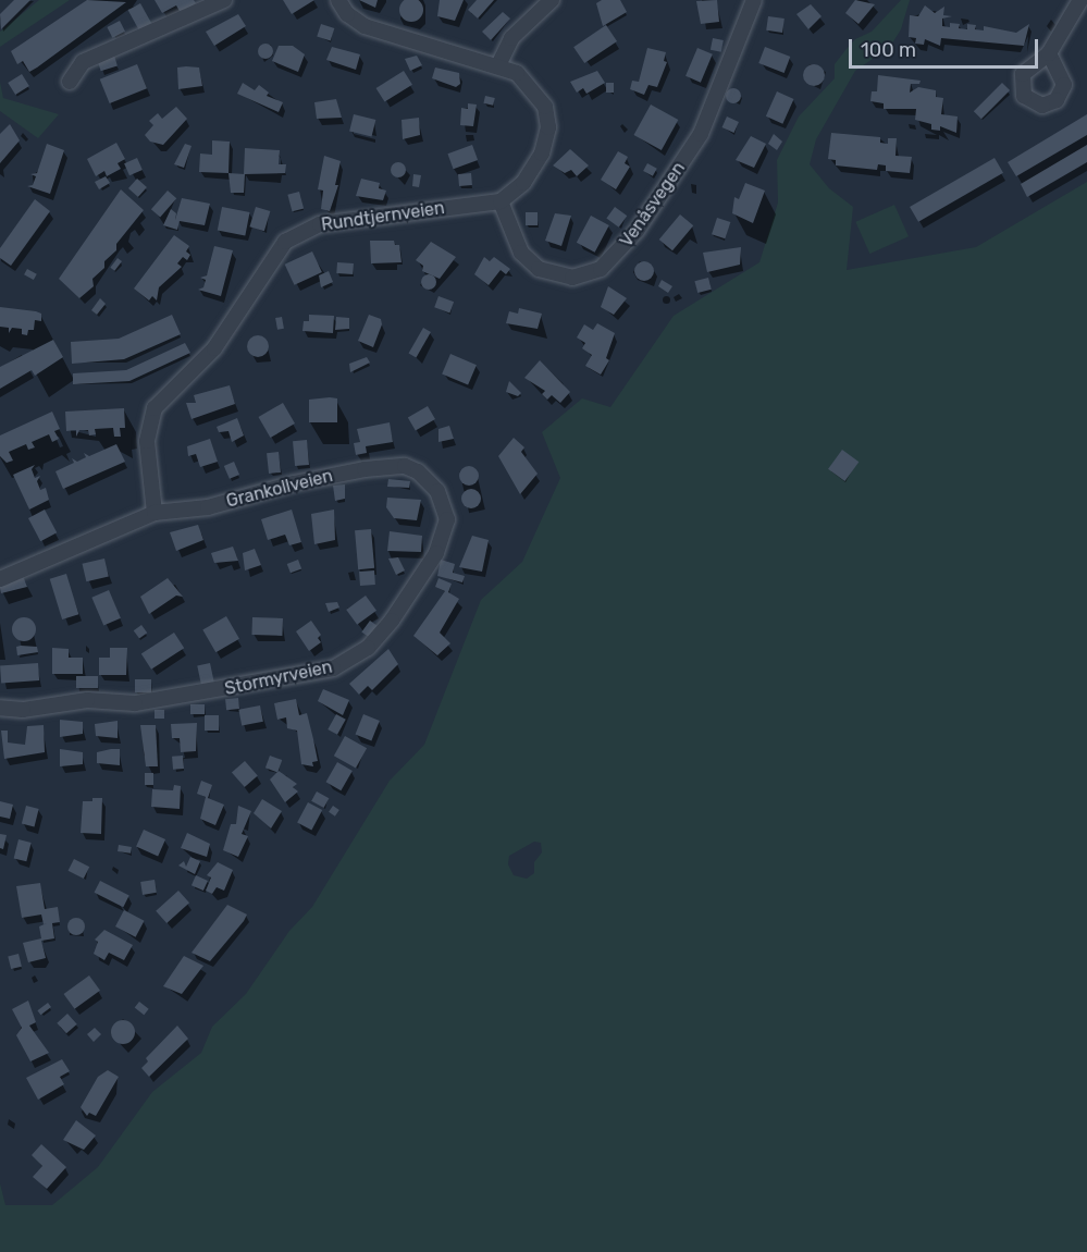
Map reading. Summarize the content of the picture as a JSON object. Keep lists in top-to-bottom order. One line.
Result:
{"streets":{"street":["Venåsvegen","Rundtjernveien","Grankollveien","Stormyrveien"]},"crossings":[["Venåsvegen","Rundtjernveien"],["Rundtjernveien","Grankollveien"],["Grankollveien","Stormyrveien"]],"scale_bar":"100 m"}
